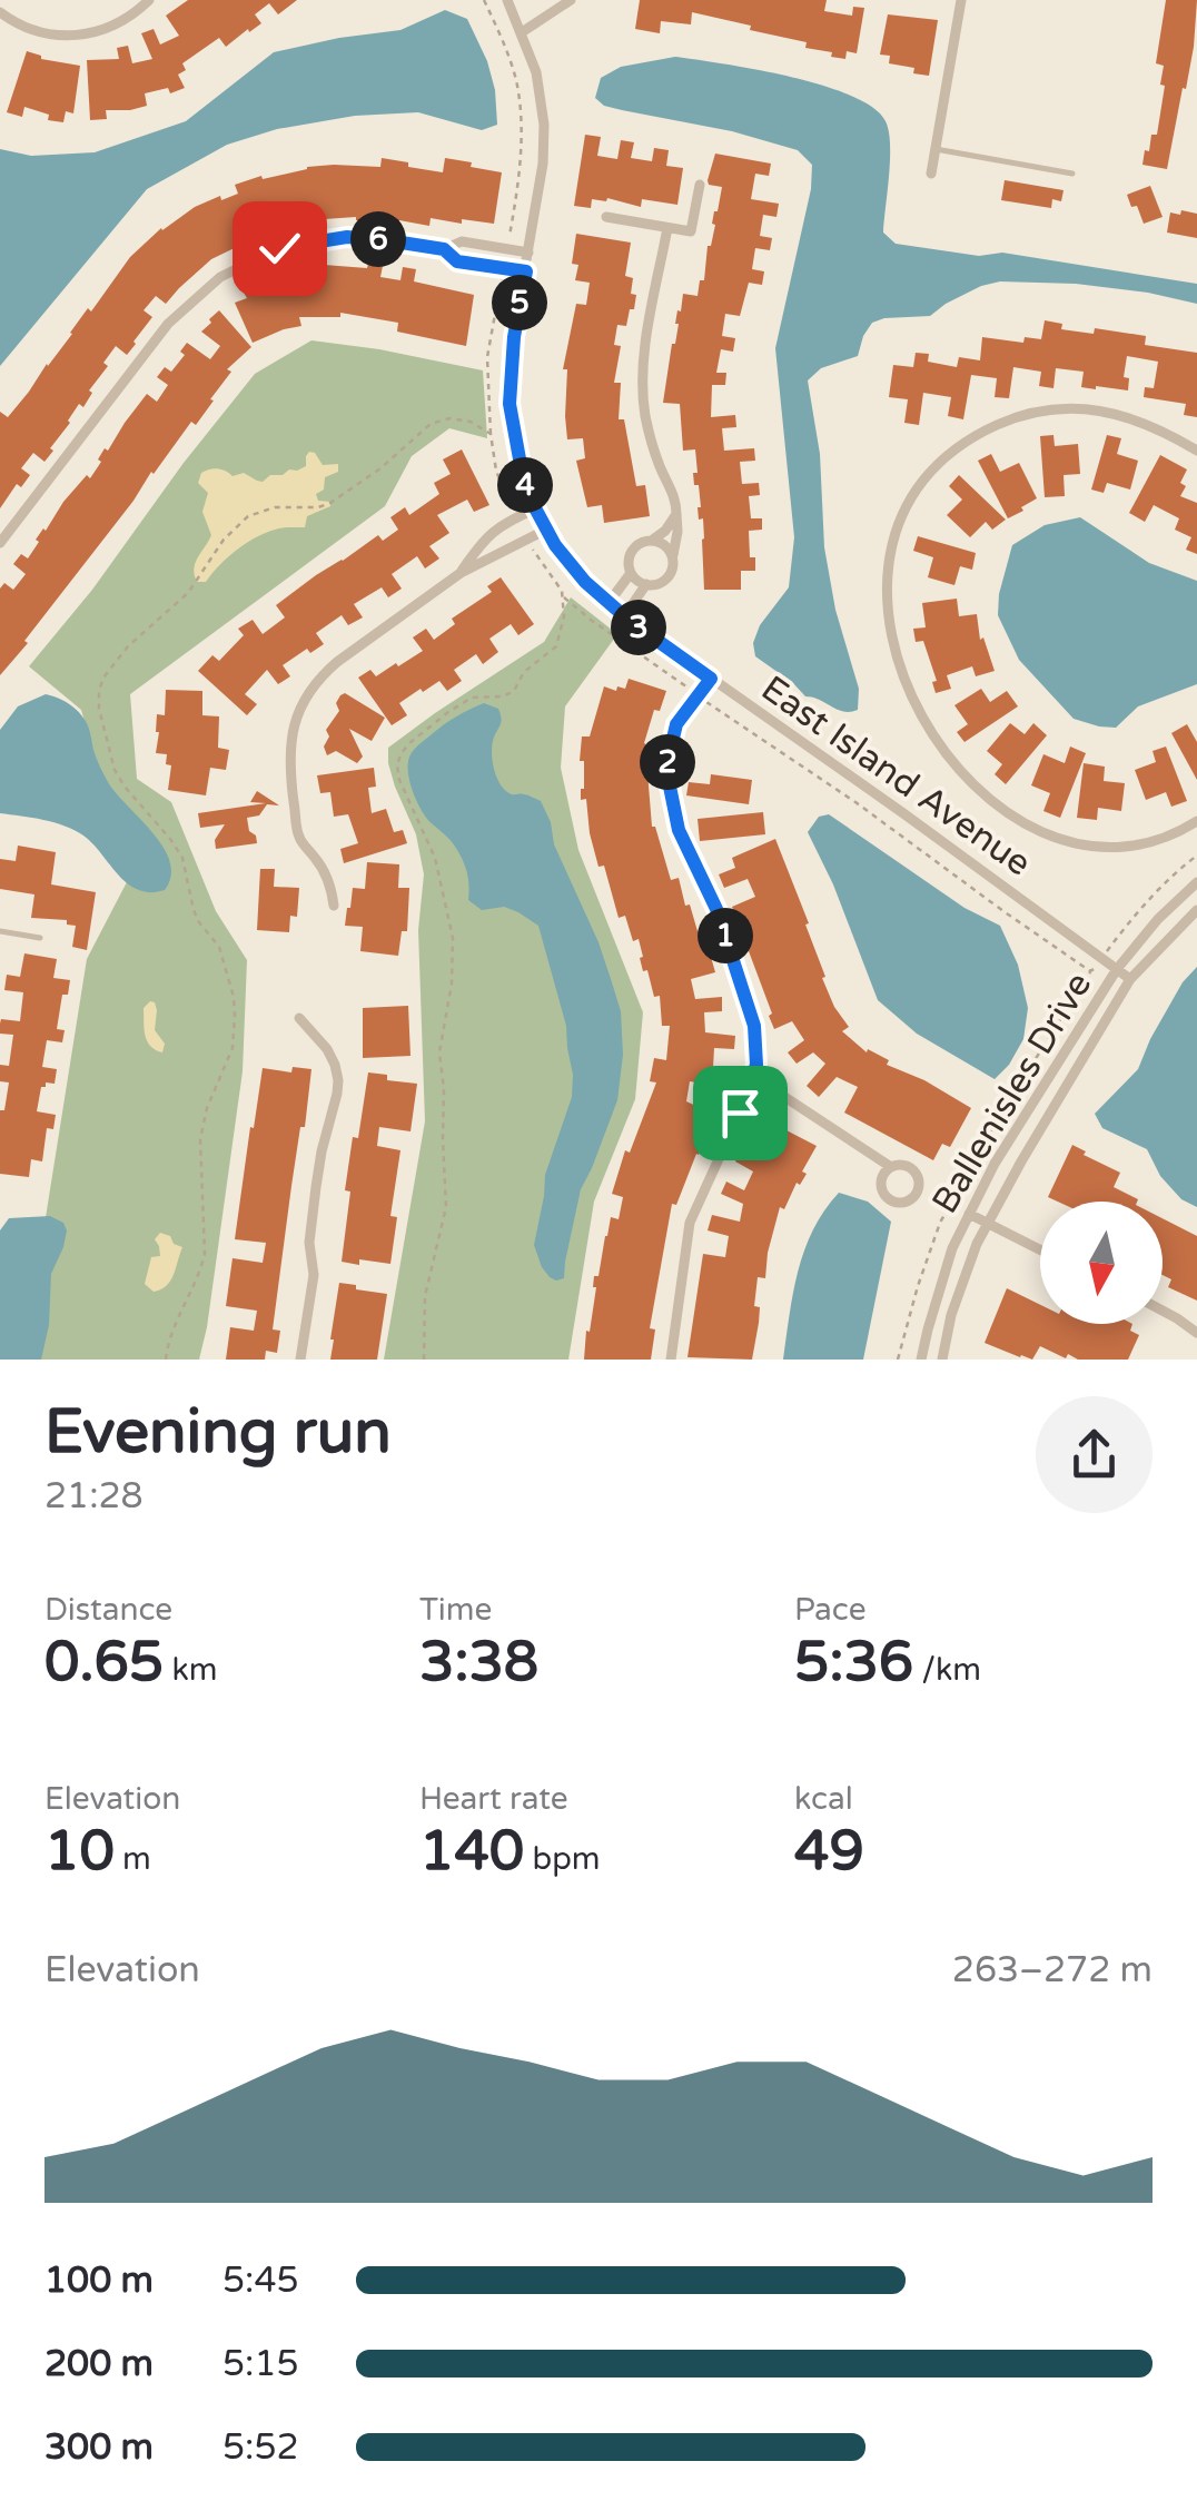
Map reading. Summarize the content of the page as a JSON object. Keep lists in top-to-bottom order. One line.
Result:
{"streets":{"street":["East Island Avenue","Ballenisles Drive"]},"crossings":[["East Island Avenue","Ballenisles Drive"]],"north":"bottom","page":{"pins":["6","5","4","3","2","1"],"heading":["Evening run","21:28"],"stats":[["Distance","0.65 km"],["Time","3:38"],["Pace","5:36 /km"],["Elevation","10 m"],["Heart rate","140 bpm"],["kcal","49"]],"chart":["Elevation","263–272 m"],"list":[{"name":"100 m","note":"5:45"},{"name":"200 m","note":"5:15"},{"name":"300 m","note":"5:52"}]}}
